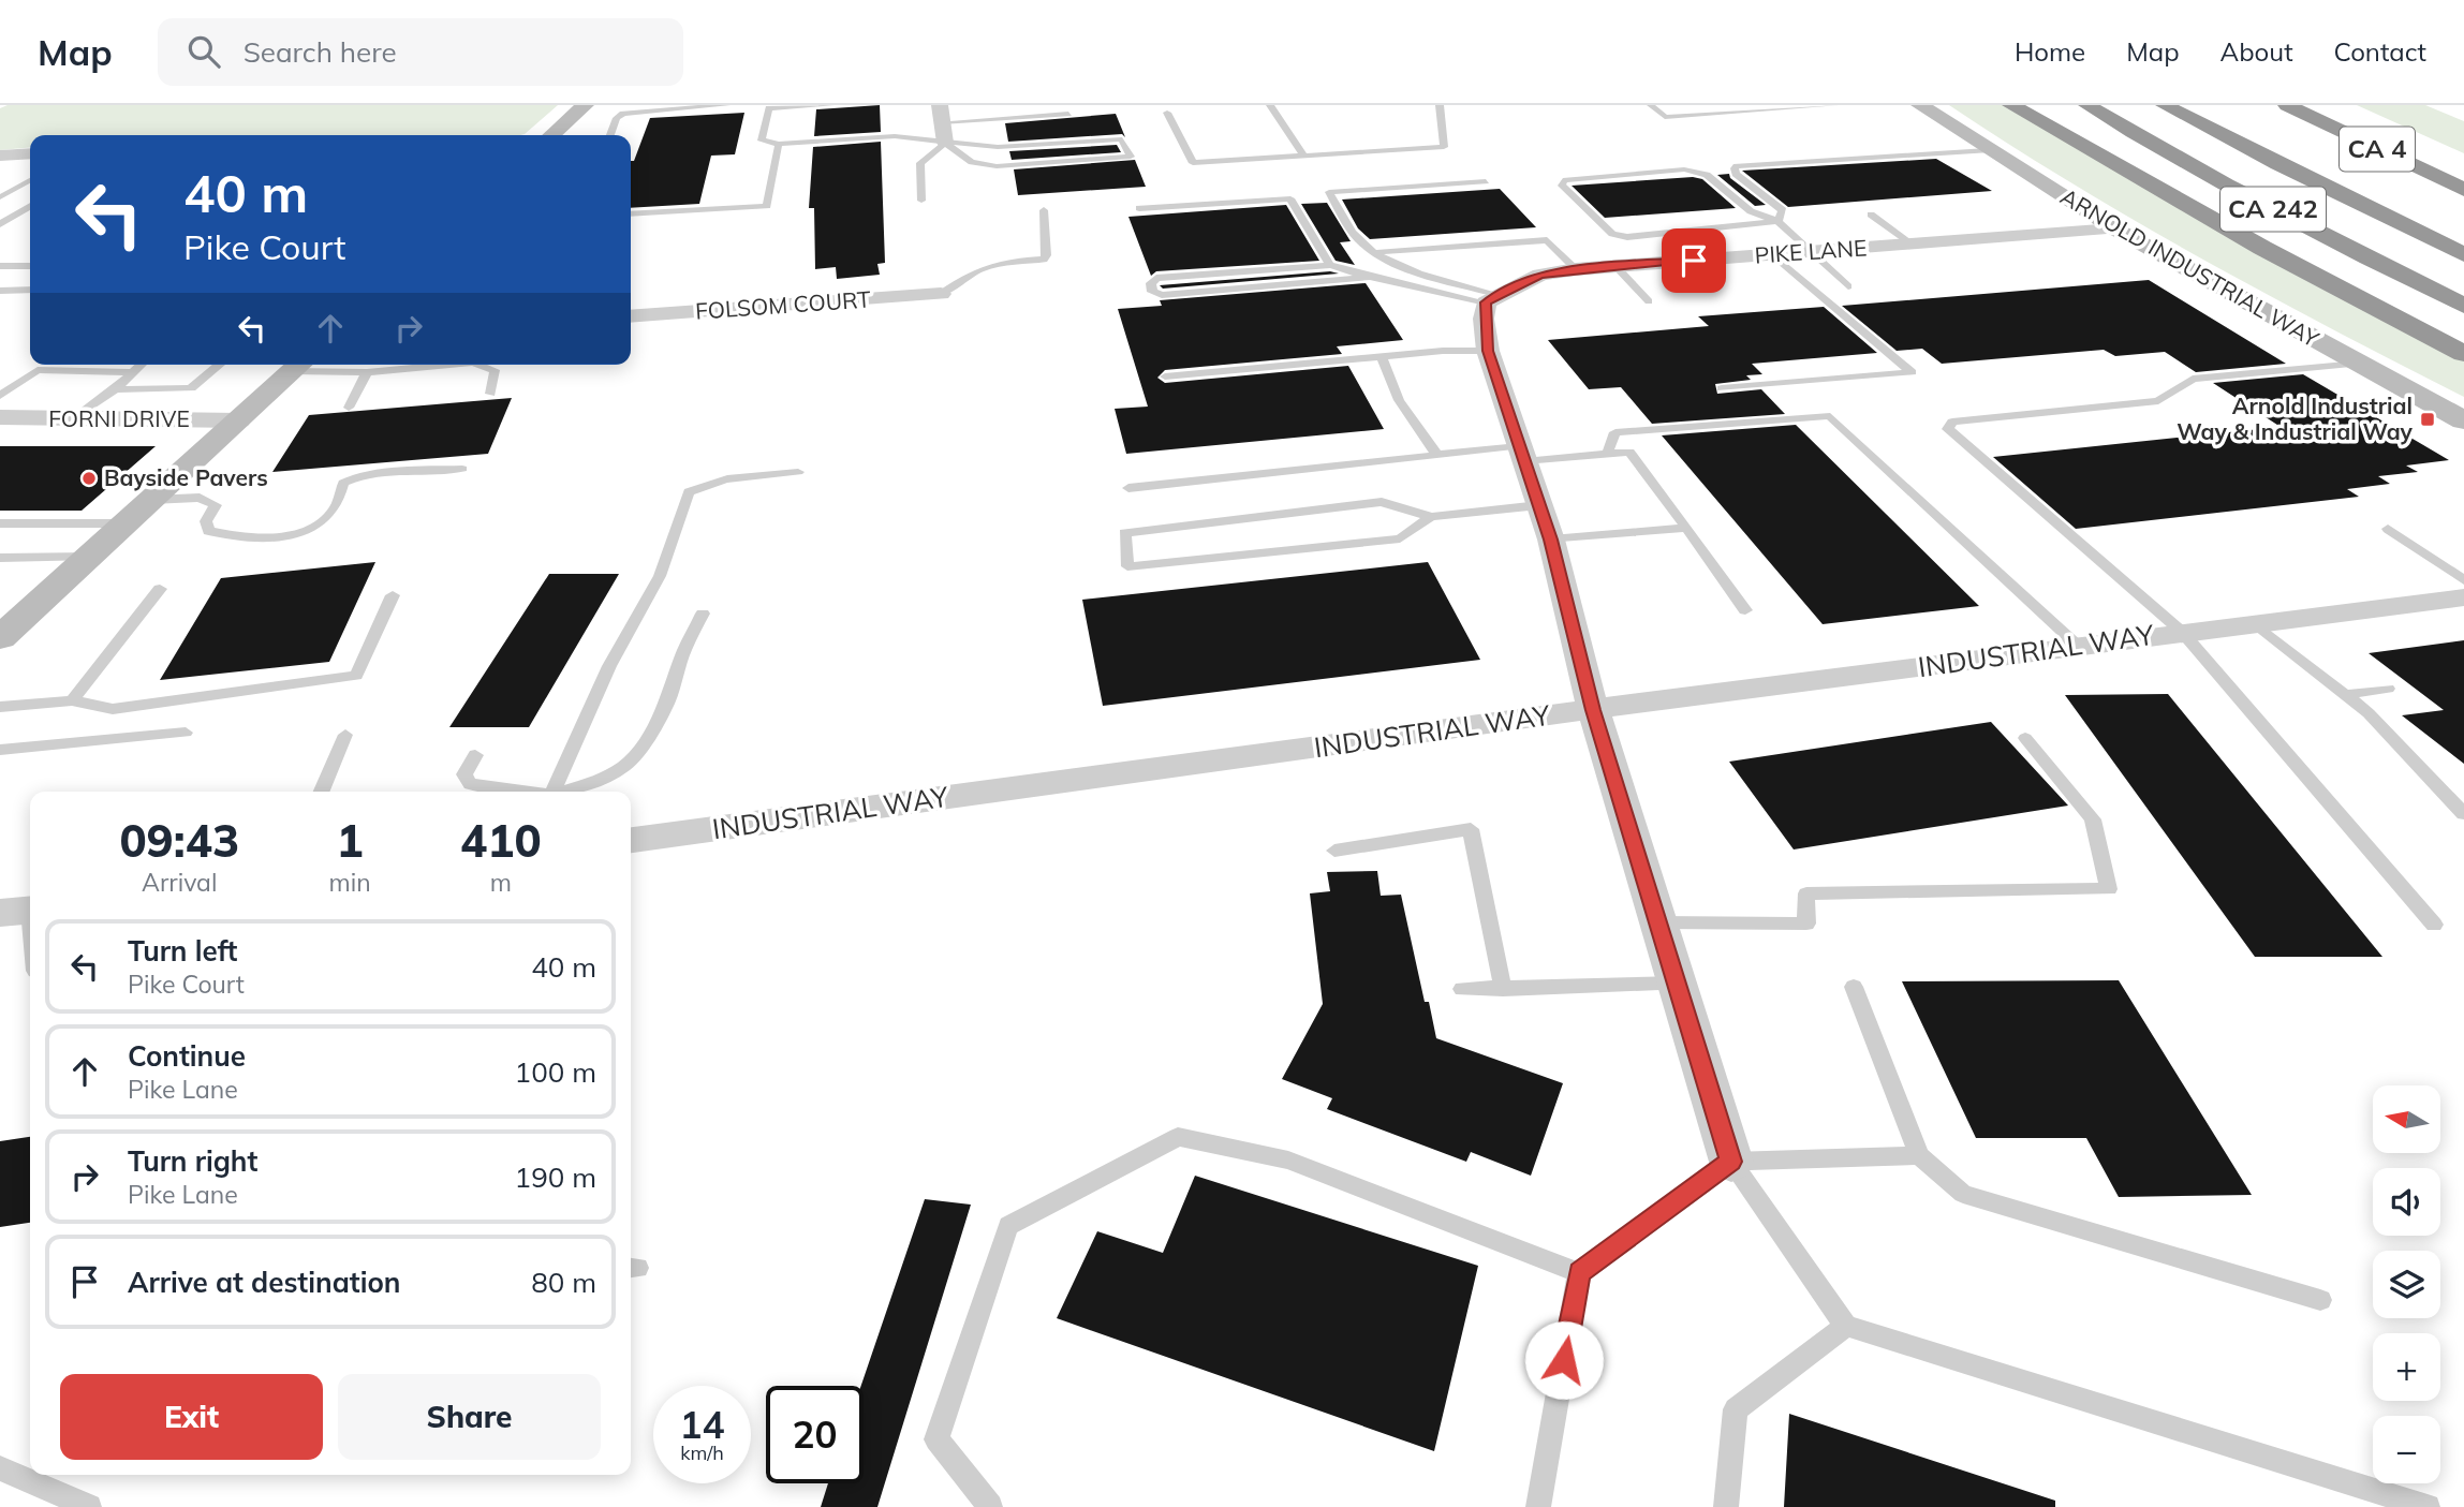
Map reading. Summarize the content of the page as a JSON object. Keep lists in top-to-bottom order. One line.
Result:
{"streets":{"highway":["CA 4","CA 242"],"street":["PIKE LANE","ARNOLD INDUSTRIAL WAY","FOLSOM COURT","FORNI DRIVE","INDUSTRIAL WAY"]},"crossings":[["PIKE LANE","ARNOLD INDUSTRIAL WAY"]],"places":{"transit":["Arnold Industrial Way & Industrial Way"],"other":["Bayside Pavers"]},"north":"left","page":{"header":"Map","search":"Search here","nav":["Home","Map","About","Contact"],"turn":["40 m","Pike Court"],"eta":["09:43","Arrival","1","min","410","m"],"list":[{"name":"Turn left","note":"Pike Court","value":"40 m"},{"name":"Continue","note":"Pike Lane","value":"100 m"},{"name":"Turn right","note":"Pike Lane","value":"190 m"},{"name":"Arrive at destination","value":"80 m"}],"map_buttons":["+","−"],"buttons":["Exit","Share"],"speed":"14 km/h","limit":"20"}}
